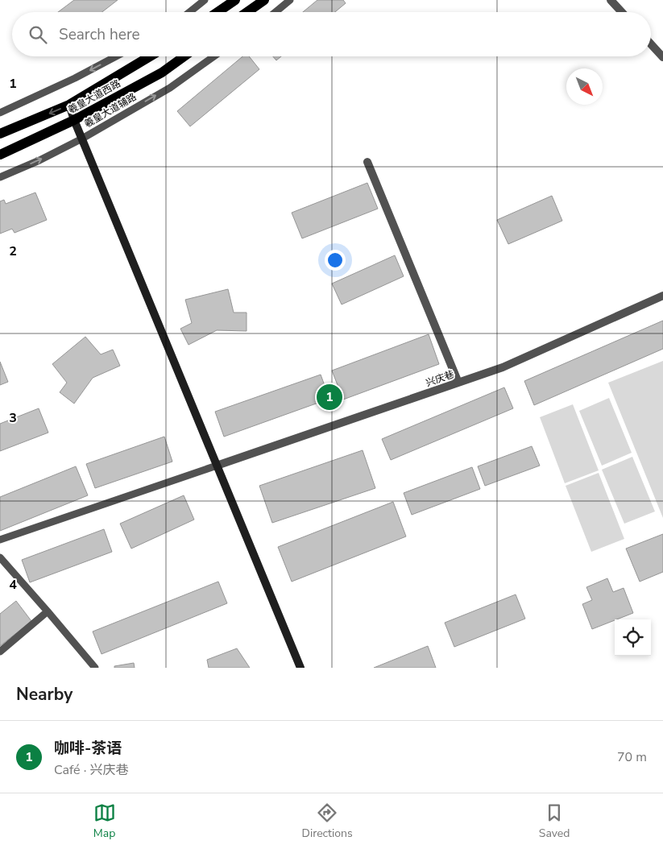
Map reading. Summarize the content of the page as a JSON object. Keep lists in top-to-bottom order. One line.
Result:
{"streets":{"main road":["羲皇大道西路"],"street":["兴庆巷"],"lane":["羲皇大道辅路"]},"north":"bottom right","page":{"search":"Search here","pins":"1","heading":"Nearby","list":[{"mark":"1","name":"咖啡-茶语","note":"Café · 兴庆巷","value":"70 m"}],"nav":["Map","Directions","Saved"]},"grid":{"rows":["1","2","3","4"]}}
